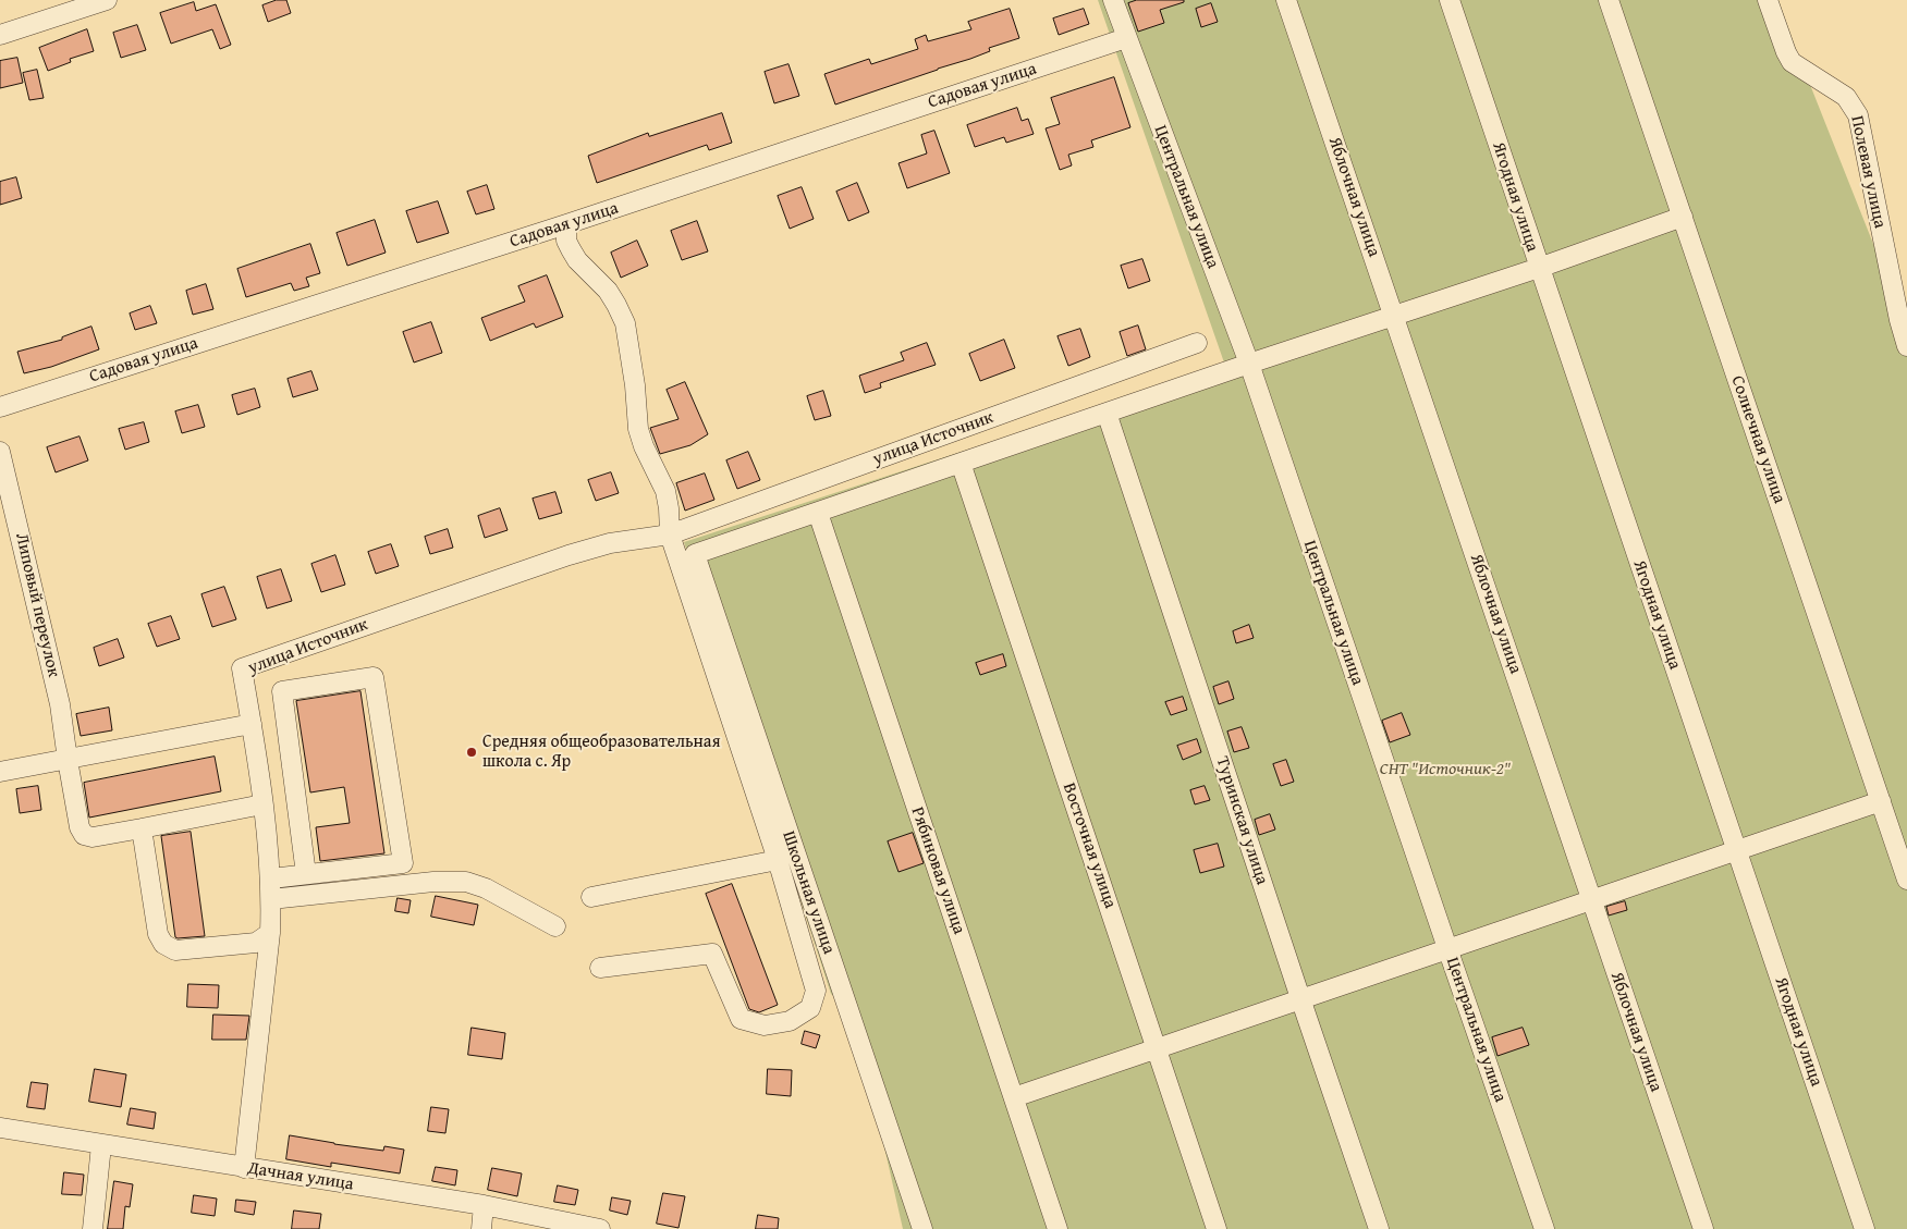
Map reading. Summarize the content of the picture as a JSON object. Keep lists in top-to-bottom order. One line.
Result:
{"streets":{"street":["Садовая улица","Полевая улица","Центральная улица","Яблочная улица","Ягодная улица","улица Источник","Солнечная улица","Липовый переулок","Туринская улица","Восточная улица","Рябиновая улица","Школьная улица","Дачная улица"]},"crossings":[["Садовая улица","Центральная улица"],["Рябиновая улица","Школьная улица"]],"parks":["СНТ \"Источник-2\""],"places":["Средняя общеобразовательная школа с. Яр"]}
